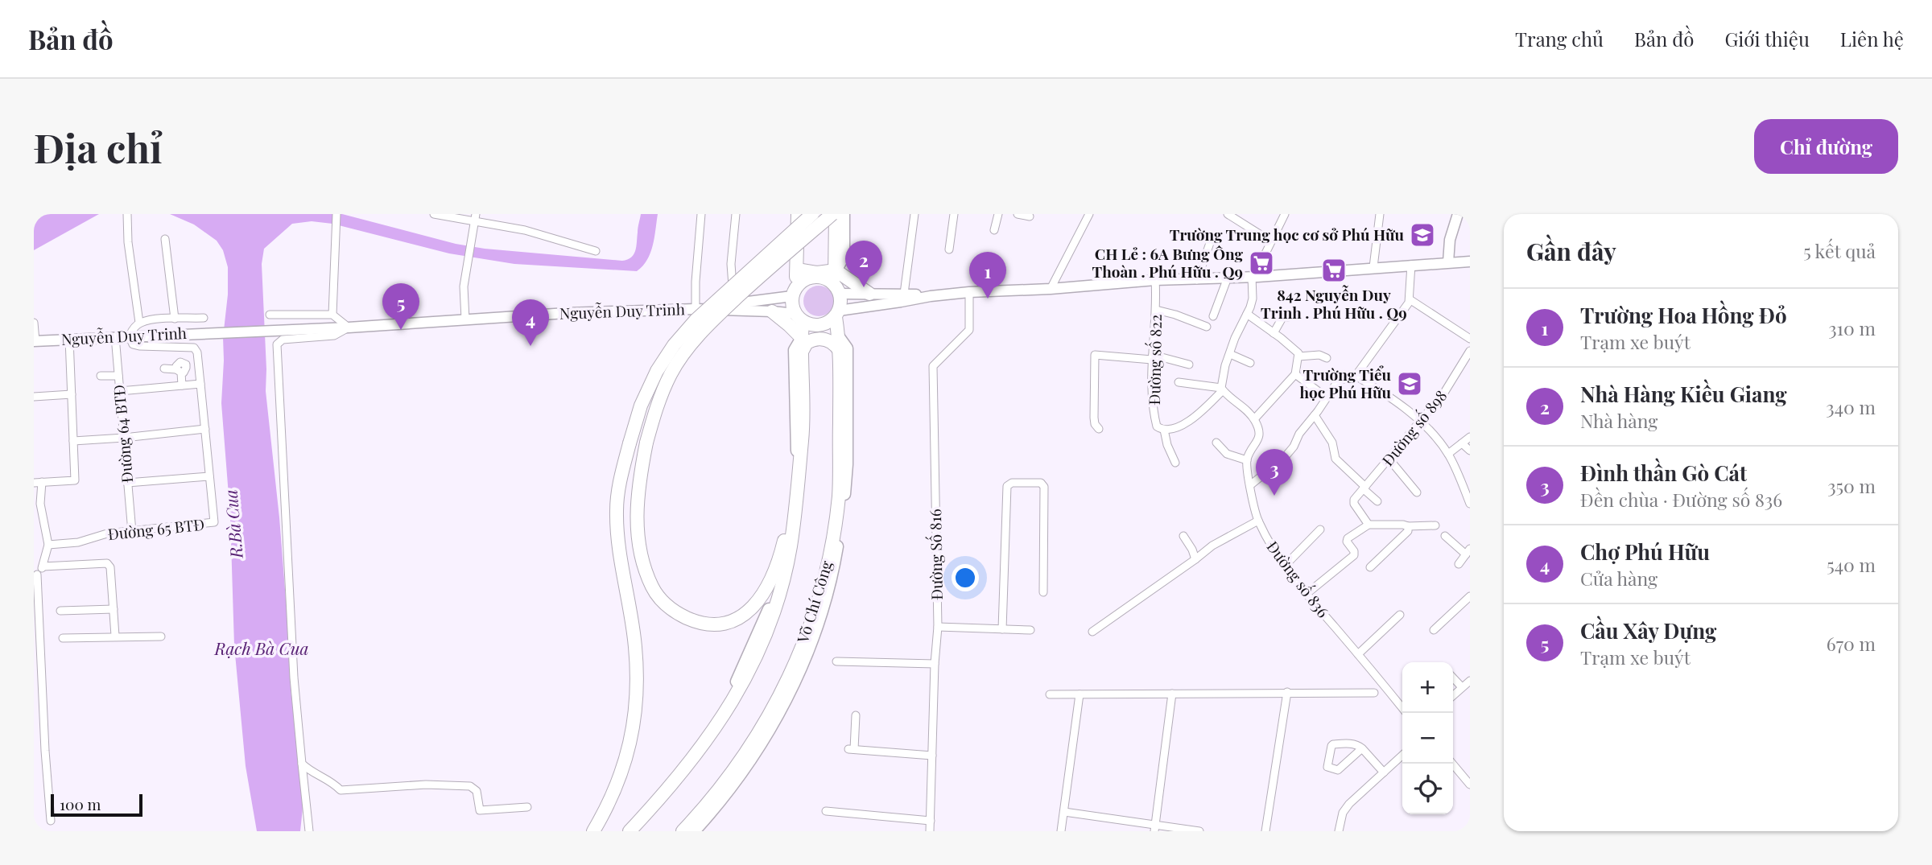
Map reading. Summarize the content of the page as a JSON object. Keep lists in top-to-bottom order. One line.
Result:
{"streets":{"highway":["Võ Chí Công"],"main road":["Nguyễn Duy Trinh"],"street":["Đường số 822","Đường số 898","Đường 64 BTĐ","Đường 65 BTĐ","Đường Số 816","Đường số 836"]},"crossings":[["Nguyễn Duy Trinh","Đường 64 BTĐ"],["Nguyễn Duy Trinh","Võ Chí Công"],["Đường 64 BTĐ","Đường 65 BTĐ"]],"water":["R.Bà Cua","Rạch Bà Cua"],"places":{"school or university":["Trường Trung học cơ sở Phú Hữu","Trường Tiểu học Phú Hữu"],"supermarket":["CH Lẻ : 6A Bưng Ông Thoàn . Phú Hữu . Q9","842 Nguyễn Duy Trinh . Phú Hữu . Q9"]},"scale_bar":"100 m","page":{"header":"Bản đồ","nav":["Trang chủ","Bản đồ","Giới thiệu","Liên hệ"],"buttons":"Chỉ đường","title":"Địa chỉ","heading":["Gần đây","5 kết quả"],"pins":["2","1","5","4","3"],"list":[{"mark":"1","name":"Trường Hoa Hồng Đỏ","note":"Trạm xe buýt","value":"310 m"},{"mark":"2","name":"Nhà Hàng Kiều Giang","note":"Nhà hàng","value":"340 m"},{"mark":"3","name":"Đình thần Gò Cát","note":"Đền chùa · Đường số 836","value":"350 m"},{"mark":"4","name":"Chợ Phú Hữu","note":"Cửa hàng","value":"540 m"},{"mark":"5","name":"Cầu Xây Dựng","note":"Trạm xe buýt","value":"670 m"}],"map_buttons":["+","−"],"scale":"100 m"}}
